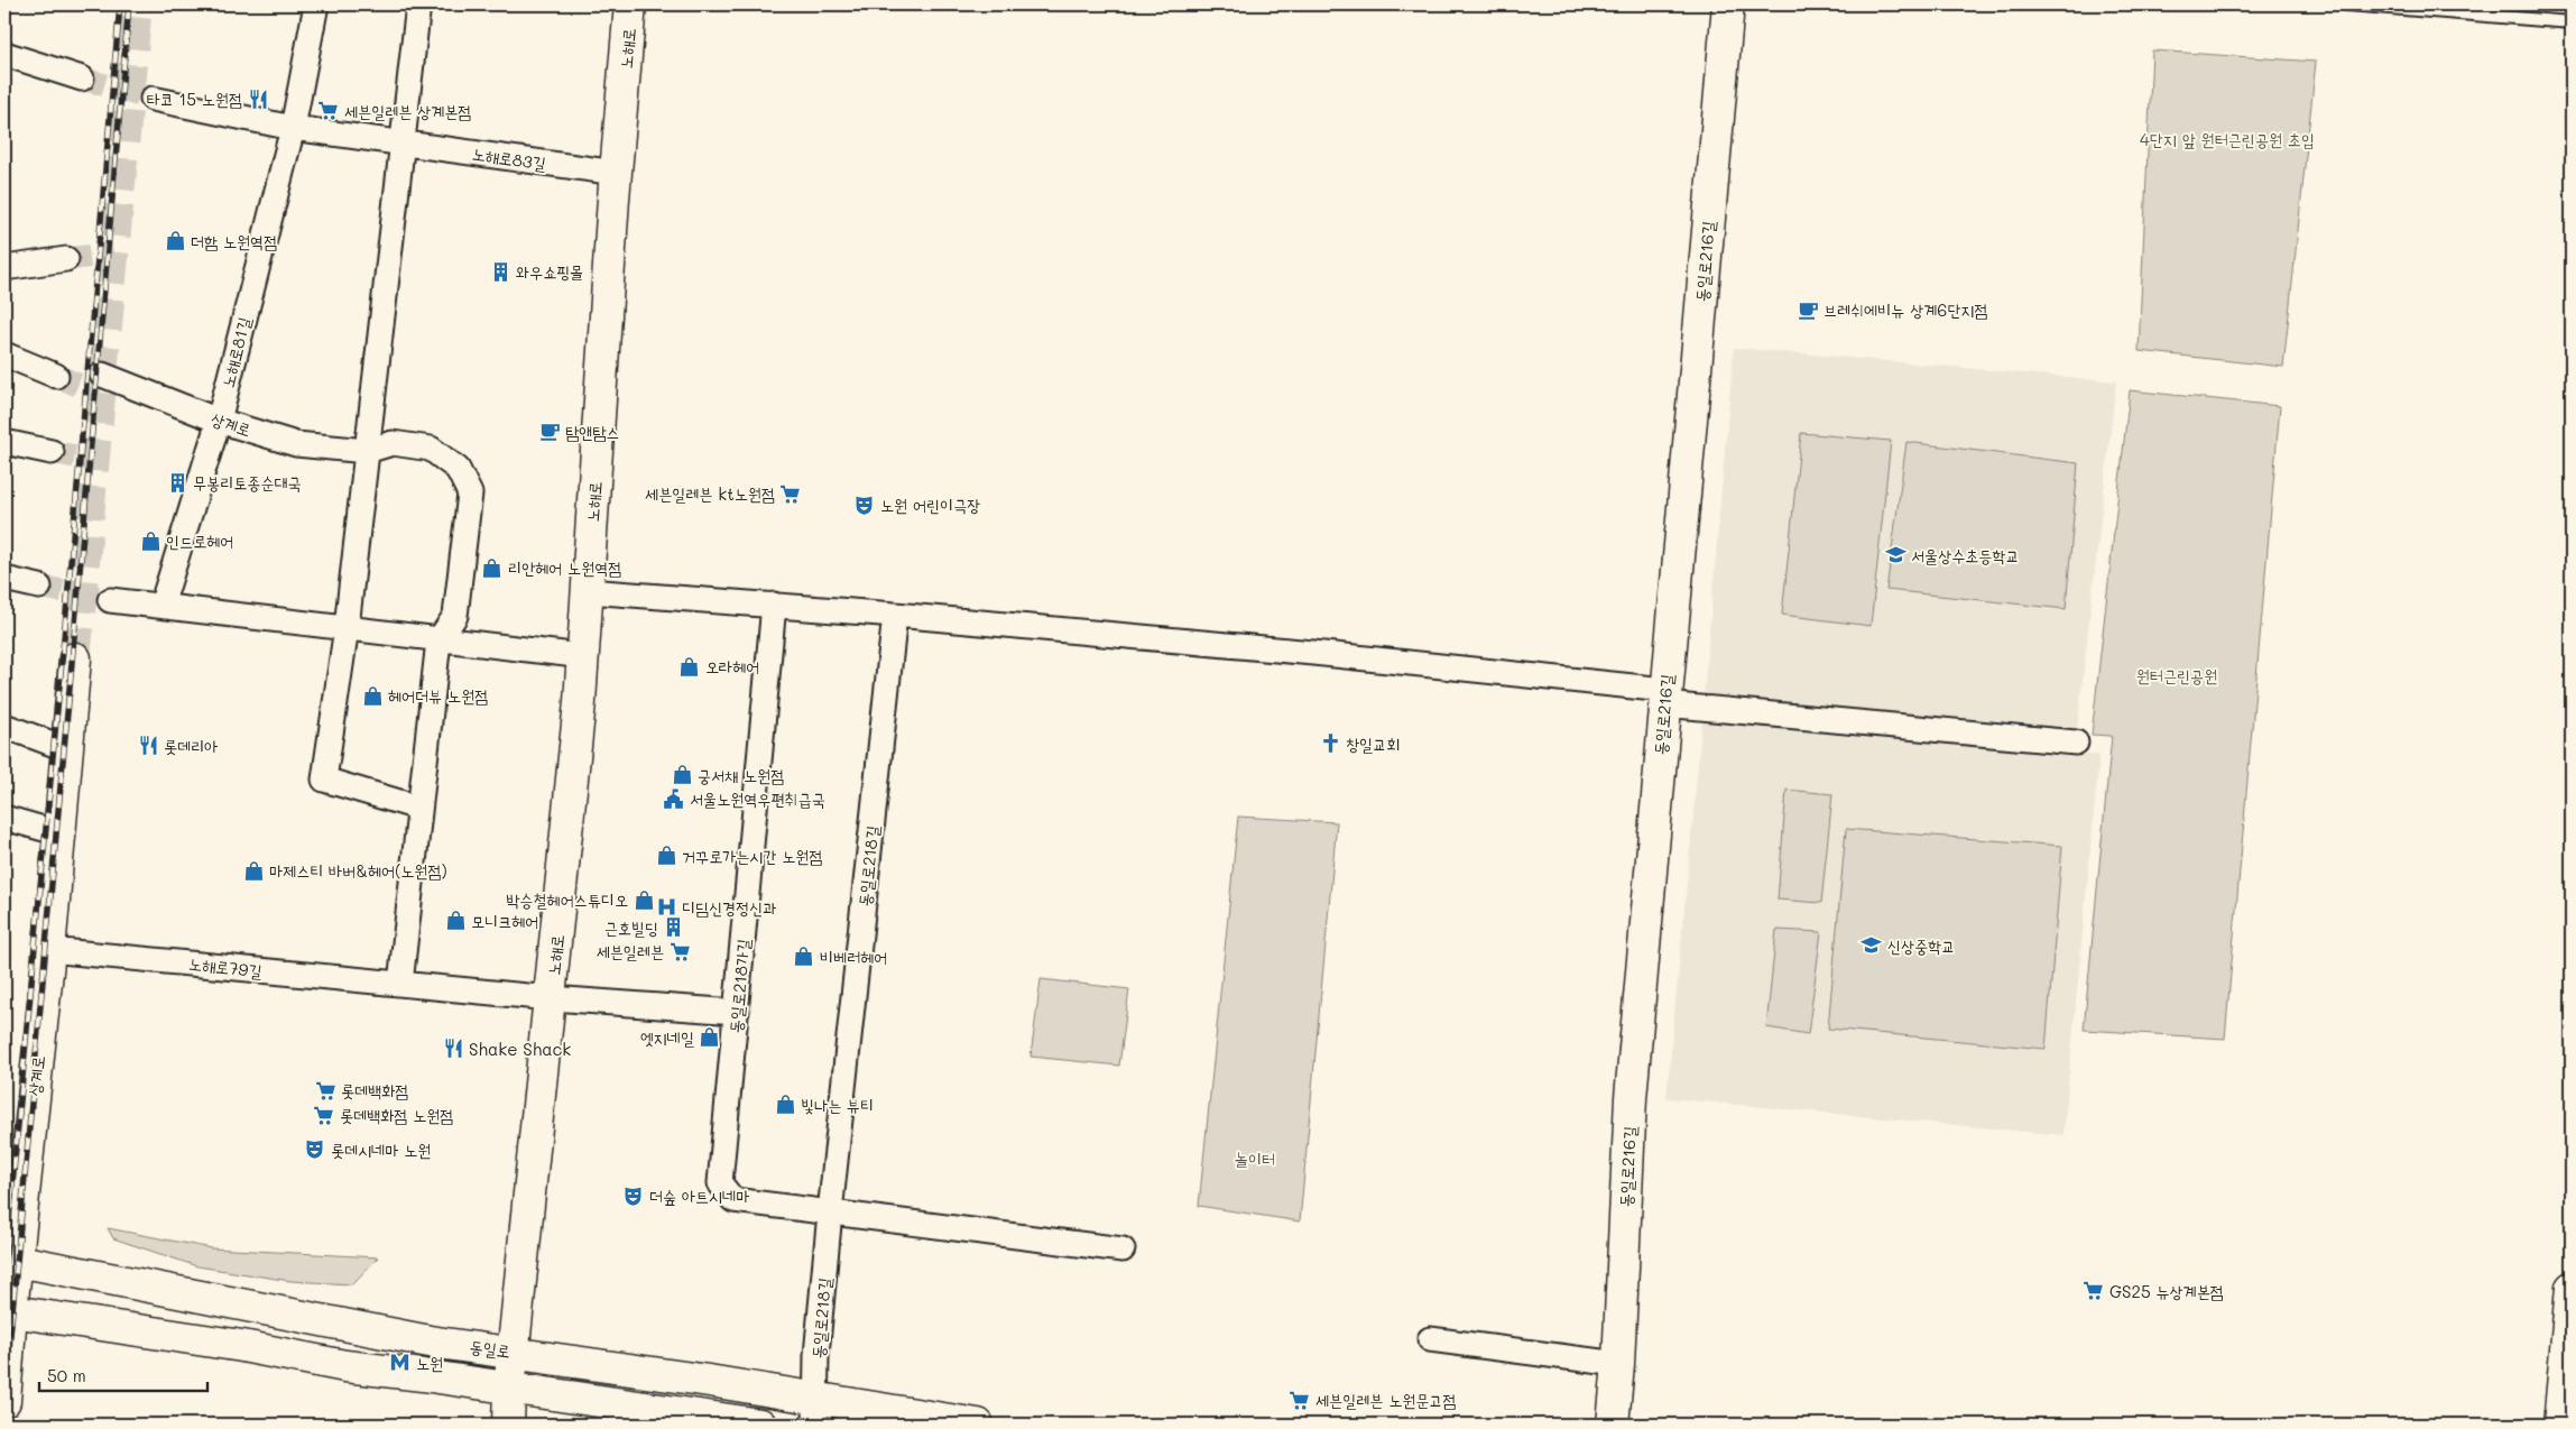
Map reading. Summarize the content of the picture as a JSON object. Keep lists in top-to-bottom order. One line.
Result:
{"streets":{"main road":["노해로","동일로216길","상계로","동일로"],"street":["노해로83길","노해로81길","동일로218길","노해로79길","동일로218가길"]},"crossings":[["노해로","노해로83길"],["노해로","노해로79길"],["노해로","동일로218가길"],["노해로","동일로"],["노해로83길","노해로81길"],["노해로81길","상계로"],["상계로","노해로79길"],["상계로","동일로"],["동일로218길","동일로218가길"],["동일로218길","동일로"]],"parks":["4단지 앞 원터근린공원 초입","원터근린공원","놀이터"],"places":{"restaurant":["타코 15 노원점","롯데리아","Shake Shack"],"supermarket":["세븐일레븐 상계본점","세븐일레븐 kt노원점","세븐일레븐","롯데백화점","롯데백화점 노원점","GS25 뉴상계본점","세븐일레븐 노원문고점"],"shop":["더함 노원역점","인드로헤어","리안헤어 노원역점","오라헤어","헤어더뷰 노원점","궁서채 노원점","거꾸로가는시간 노원점","마제스티 바버&헤어(노원점)","박승철헤어스튜디오","모니크헤어","비베러헤어","엣지네일","빛나는 뷰티"],"building":["와우쇼핑몰","무봉리토종순대국","근호빌딩"],"cafe":["브레쉬에비뉴 상계6단지점","탐앤탐스"],"theatre":["노원 어린이극장","롯데시네마 노원","더숲 아트시네마"],"school or university":["서울상수초등학교","신상중학교"],"church":["창일교회"],"public building":["서울노원역우편취급국"],"hospital":["디딤신경정신과"],"metro station":["노원"]},"scale_bar":"50 m"}
